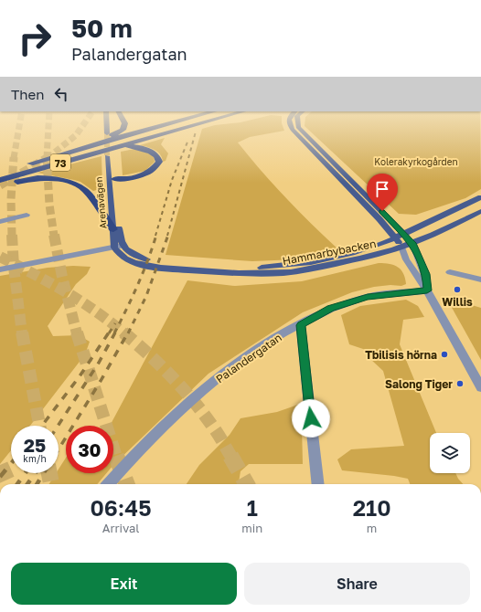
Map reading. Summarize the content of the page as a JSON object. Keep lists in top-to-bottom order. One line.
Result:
{"streets":{"highway":["73"],"main road":["Arenavägen","Hammarbybacken"],"street":["Palandergatan"]},"crossings":[["Arenavägen","Hammarbybacken"]],"parks":["Kolerakyrkogården"],"places":["Willis","Tbilisis hörna","Salong Tiger"],"page":{"turn":["50 m","Palandergatan"],"then":"Then","speed":"25 km/h","limit":"30","eta":["06:45","Arrival","1","min","210","m"],"buttons":["Exit","Share"]}}
